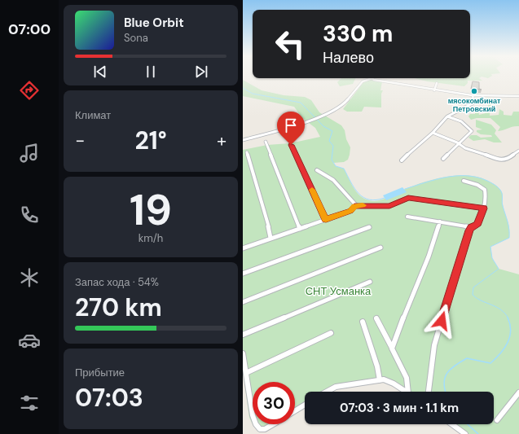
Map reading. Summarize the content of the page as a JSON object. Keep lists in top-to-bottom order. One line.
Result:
{"parks":["СНТ Усманка"],"places":["мясокомбинат Петровский"],"page":{"tabs":"07:00","turn":["330 m","Налево"],"song":["Blue Orbit","Sona"],"tile":["Климат",["19","km/h"],["Запас хода · 54%","270 km"],["Прибытие","07:03"]],"heat":["−","21°","+"],"limit":"30","trip":"07:03 · 3 мин · 1.1 km"}}
